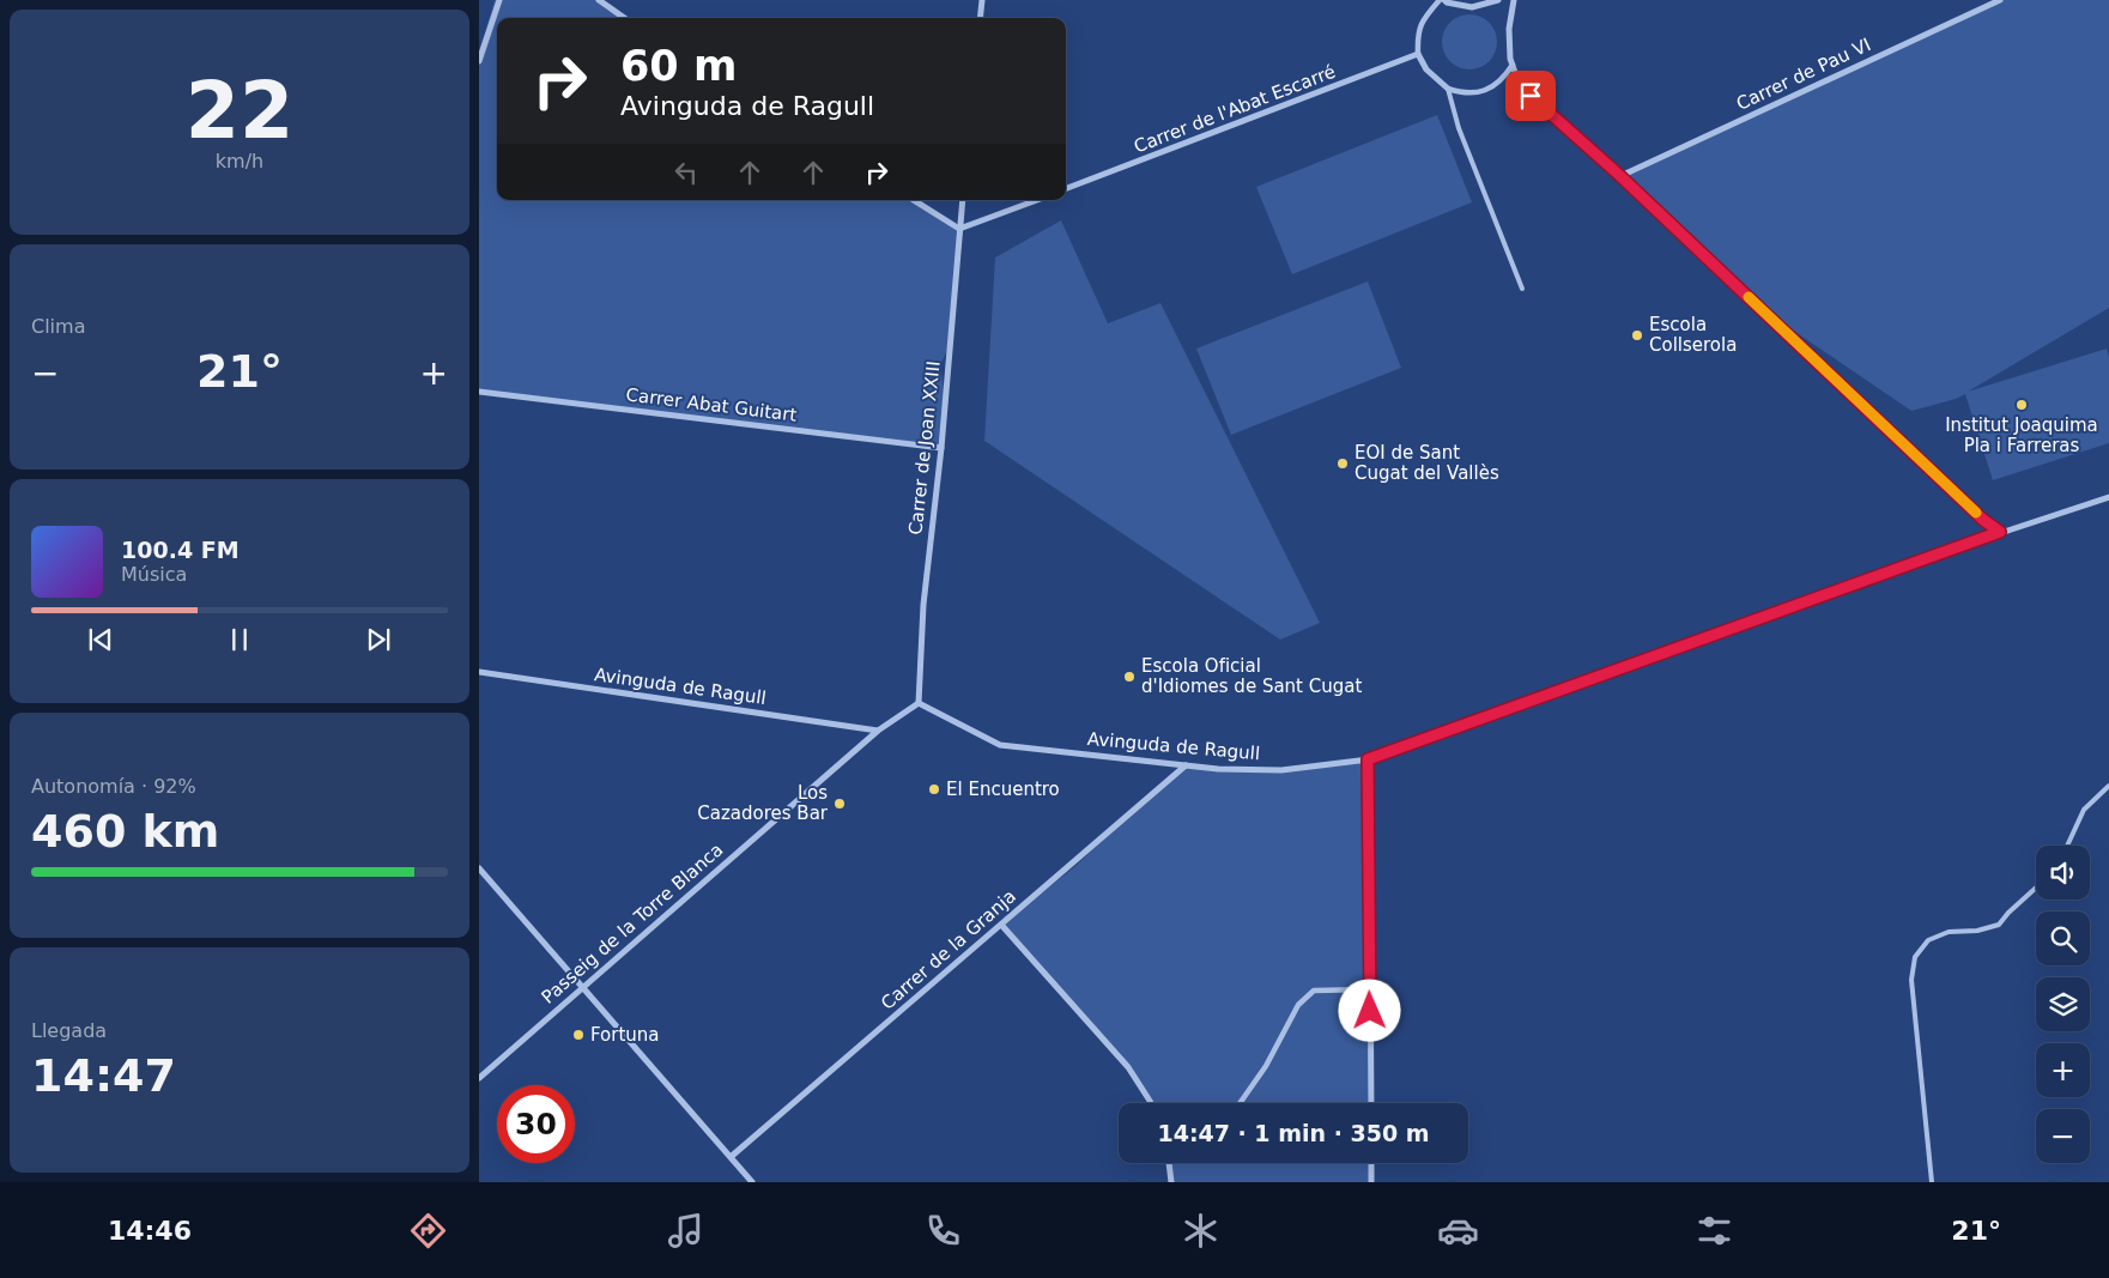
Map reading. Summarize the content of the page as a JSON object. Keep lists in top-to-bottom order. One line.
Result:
{"streets":{"street":["Carrer de Pau VI","Carrer de l'Abat Escarré","Carrer Abat Guitart","Carrer de Joan XXIII","Avinguda de Ragull","Passeig de la Torre Blanca","Carrer de la Granja"]},"crossings":[["Carrer Abat Guitart","Carrer de Joan XXIII"],["Carrer de Joan XXIII","Avinguda de Ragull"],["Carrer de Joan XXIII","Passeig de la Torre Blanca"],["Avinguda de Ragull","Passeig de la Torre Blanca"],["Avinguda de Ragull","Carrer de la Granja"]],"places":["Escola Collserola","Institut Joaquima Pla i Farreras","EOI de Sant Cugat del Vallès","Escola Oficial d'Idiomes de Sant Cugat","El Encuentro","Los Cazadores Bar","Fortuna"],"page":{"tile":[["22","km/h"],"Clima",["Autonomía · 92%","460 km"],["Llegada","14:47"]],"turn":["60 m","Avinguda de Ragull"],"heat":["−","21°","+"],"song":["100.4 FM","Música"],"map_buttons":["+","−"],"limit":"30","trip":"14:47 · 1 min · 350 m","tabs":["14:46","21°"]}}
